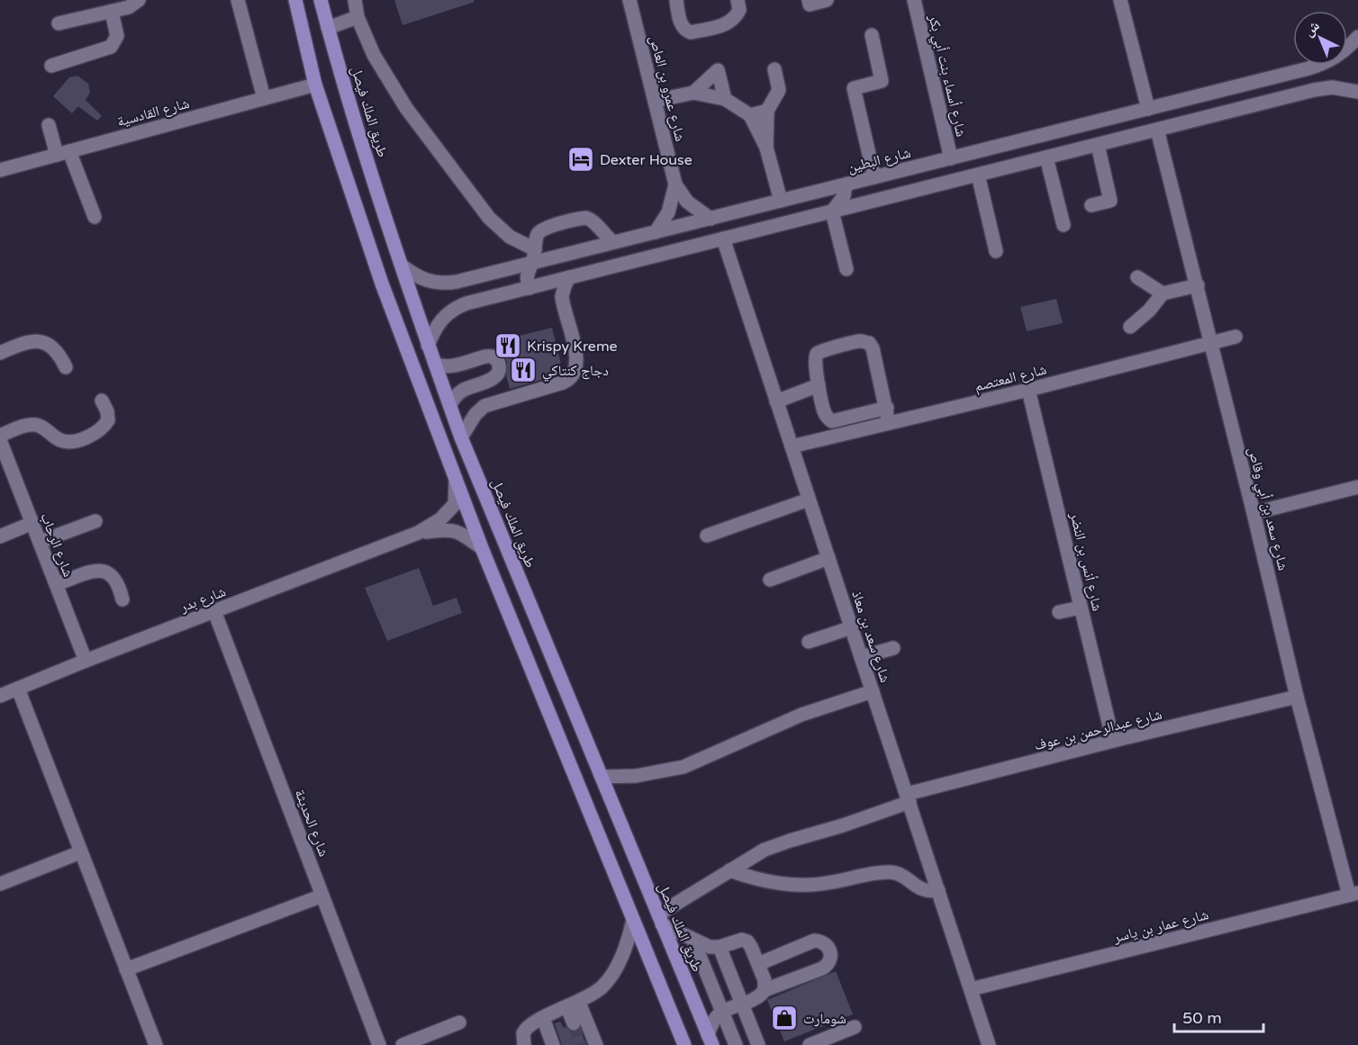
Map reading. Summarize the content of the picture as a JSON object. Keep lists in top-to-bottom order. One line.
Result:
{"streets":{"main road":["طريق الملك فيصل"],"street":["شارع أسماء بنت أبي بكر","شارع عمرو بن العاص","شارع القادسية","شارع البطين","شارع المعتصم","شارع سعد بن أبي وقاص","شارع الرحاب","شارع أنس بن النضر","شارع بدر","شارع سعد بن معاذ","شارع عبدالرحمن بن عوف","شارع الحديثة","شارع عمار بن ياسر"]},"crossings":[["شارع أسماء بنت أبي بكر","شارع البطين"],["شارع عمرو بن العاص","شارع البطين"],["طريق الملك فيصل","شارع البطين"],["طريق الملك فيصل","شارع عبدالرحمن بن عوف"],["شارع المعتصم","شارع سعد بن أبي وقاص"],["شارع المعتصم","شارع أنس بن النضر"],["شارع المعتصم","شارع سعد بن معاذ"],["شارع سعد بن أبي وقاص","شارع عبدالرحمن بن عوف"],["شارع سعد بن أبي وقاص","شارع عمار بن ياسر"],["شارع الرحاب","شارع بدر"],["شارع أنس بن النضر","شارع عبدالرحمن بن عوف"],["شارع بدر","شارع الحديثة"],["شارع سعد بن معاذ","شارع عبدالرحمن بن عوف"],["شارع سعد بن معاذ","شارع عمار بن ياسر"]],"places":{"hotel":["Dexter House"],"restaurant":["Krispy Kreme","دجاج كنتاكي"],"shop":["شومارت"]},"scale_bar":"50 m","north":"top left"}
